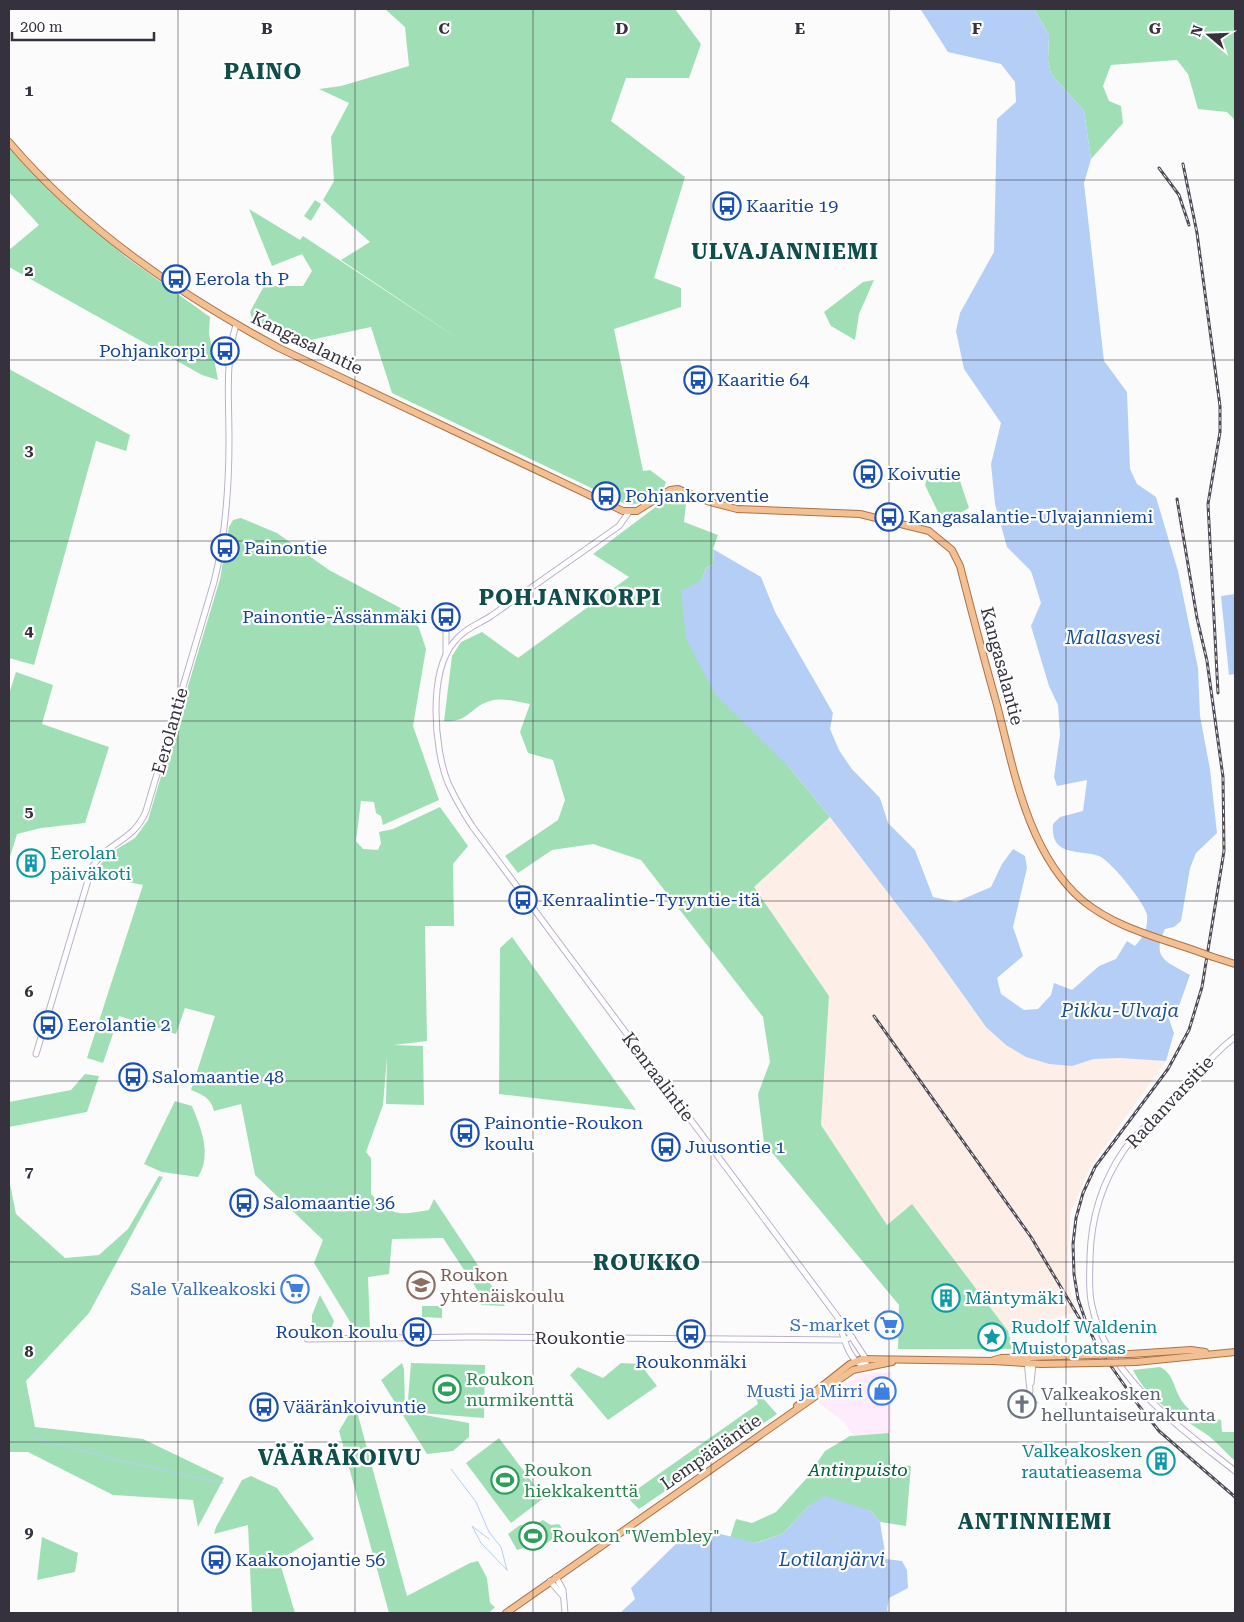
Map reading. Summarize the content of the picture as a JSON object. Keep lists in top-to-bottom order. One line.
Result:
{"streets":{"main road":["Kangasalantie","Lempääläntie"],"street":["Eerolantie","Kenraalintie","Radanvarsitie","Roukontie"]},"crossings":[["Kangasalantie","Eerolantie"],["Kenraalintie","Roukontie"],["Kenraalintie","Lempääläntie"]],"districts":["PAINO","ULVAJANNIEMI","POHJANKORPI","ROUKKO","VÄÄRÄKOIVU","ANTINNIEMI"],"water":["Mallasvesi","Pikku-Ulvaja","Lotilanjärvi"],"parks":["Antinpuisto"],"places":{"bus stop":["Kaaritie 19","Eerola th P","Pohjankorpi","Kaaritie 64","Koivutie","Pohjankorventie","Kangasalantie-Ulvajanniemi","Painontie","Painontie-Ässänmäki","Kenraalintie-Tyryntie-itä","Eerolantie 2","Salomaantie 48","Painontie-Roukon koulu","Juusontie 1","Salomaantie 36","Roukon koulu","Roukonmäki","Vääränkoivuntie","Kaakonojantie 56"],"building":["Eerolan päiväkoti","Mäntymäki","Valkeakosken rautatieasema"],"school or university":["Roukon yhtenäiskoulu"],"supermarket":["Sale Valkeakoski","S-market"],"place":["Rudolf Waldenin Muistopatsas"],"sports":["Roukon nurmikenttä","Roukon hiekkakenttä","Roukon \"Wembley\""],"shop":["Musti ja Mirri"],"church":["Valkeakosken helluntaiseurakunta"]},"scale_bar":"200 m","north":"left","grid":{"columns":["B","C","D","E","F","G"],"rows":["1","2","3","4","5","6","7","8","9"]}}
